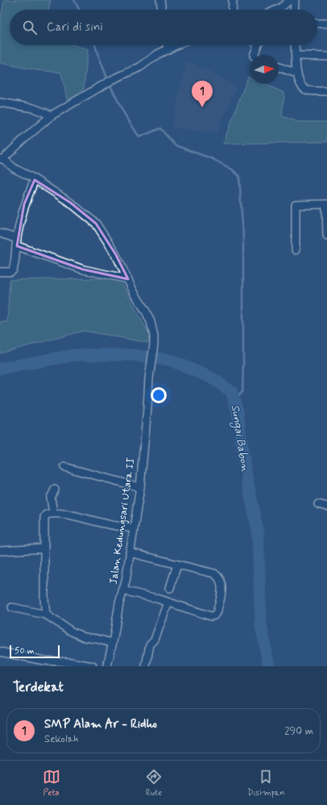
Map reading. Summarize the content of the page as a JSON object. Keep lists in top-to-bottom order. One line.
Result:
{"streets":{"street":["Jalan Kedungsari Utara II"]},"water":["Sungai Babon"],"scale_bar":"50 m","north":"right","page":{"search":"Cari di sini","pins":"1","scale":"50 m","heading":"Terdekat","list":[{"mark":"1","name":"SMP Alam Ar - Ridho","note":"Sekolah","value":"290 m"}],"nav":["Peta","Rute","Disimpan"]}}
